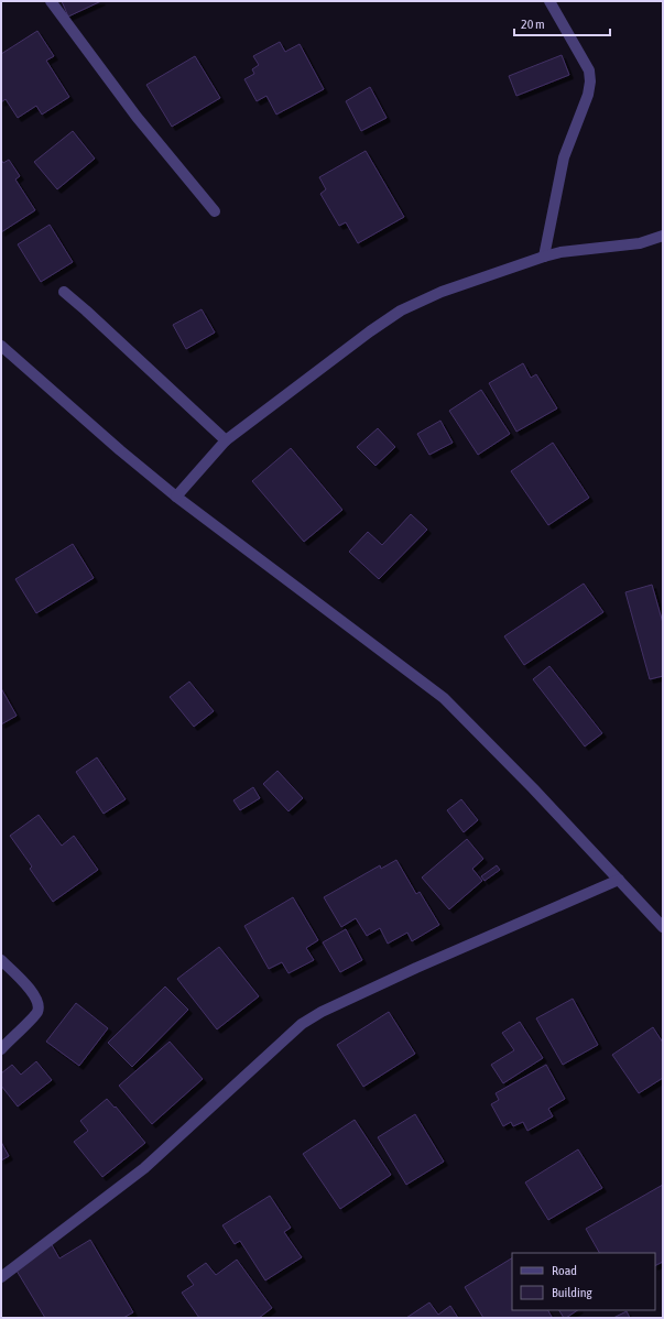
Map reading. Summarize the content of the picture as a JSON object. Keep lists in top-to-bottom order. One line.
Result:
{"legend":["Road","Building"],"scale_bar":"20 m"}
